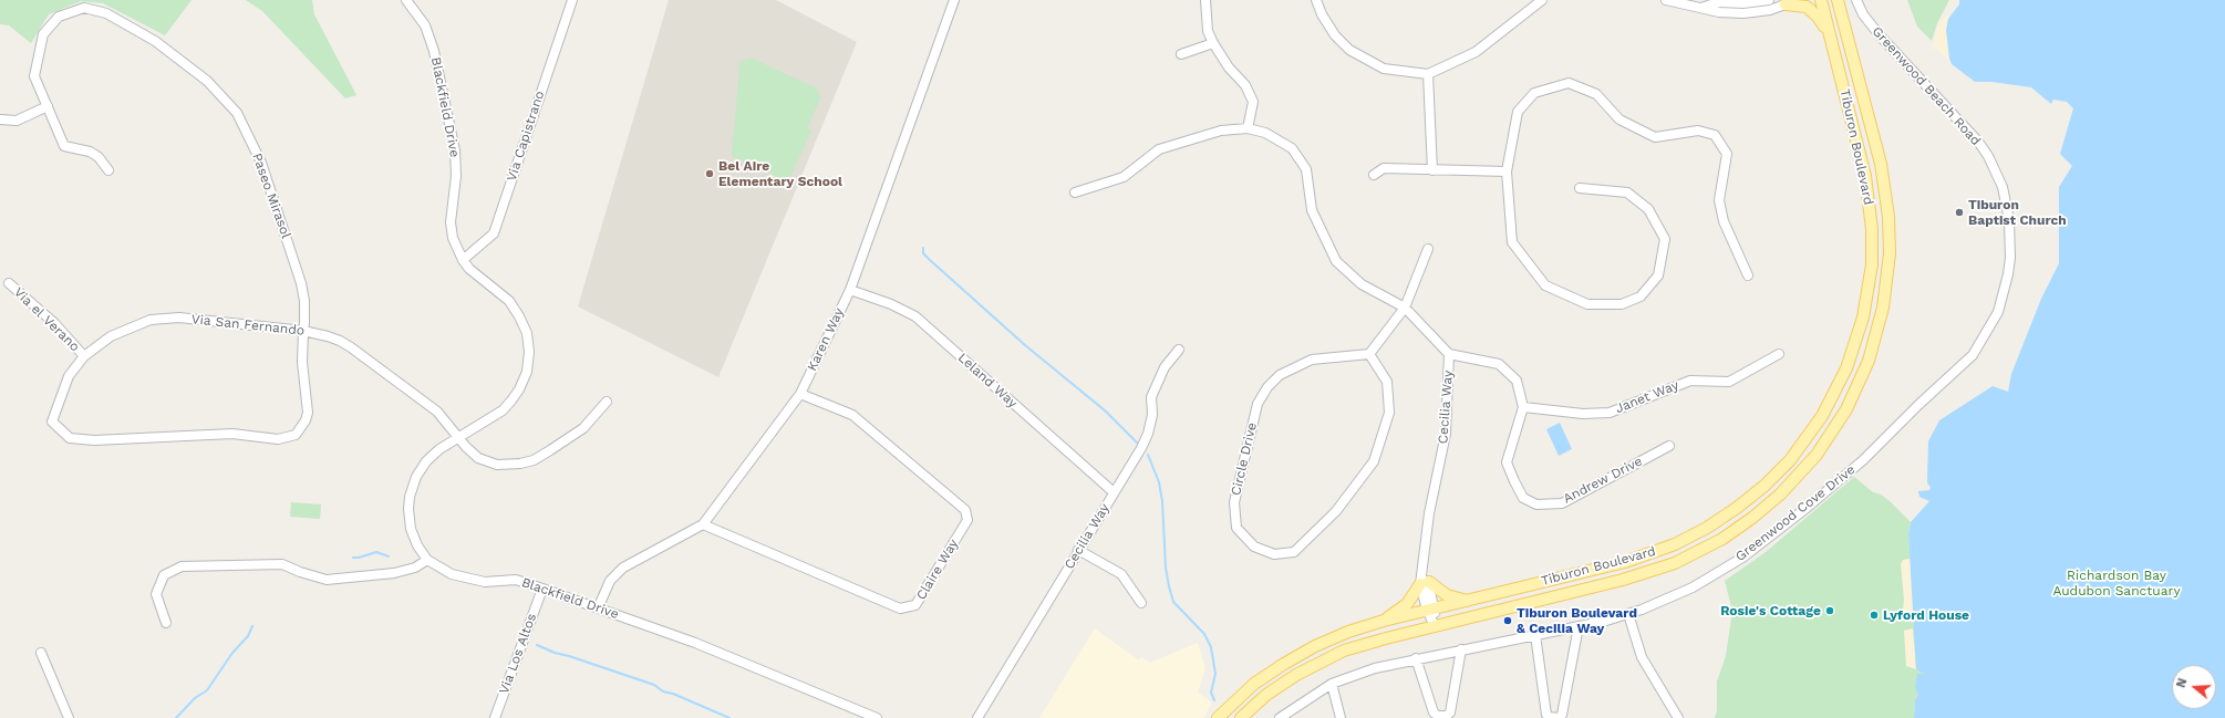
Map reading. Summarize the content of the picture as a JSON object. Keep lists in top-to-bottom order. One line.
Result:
{"streets":{"main road":["Tiburon Boulevard"],"street":["Greenwood Beach Road","Blackfield Drive","Via Capistrano","Paseo Mirasol","Via el Verano","Via San Fernando","Karen Way","Leland Way","Janet Way","Cecilia Way","Circle Drive","Andrew Drive","Greenwood Cove Drive","Claire Way","Via Los Altos"]},"crossings":[["Greenwood Beach Road","Greenwood Cove Drive"],["Blackfield Drive","Via Capistrano"],["Blackfield Drive","Via San Fernando"],["Blackfield Drive","Karen Way"],["Blackfield Drive","Via Los Altos"],["Tiburon Boulevard","Cecilia Way"],["Paseo Mirasol","Via San Fernando"],["Via el Verano","Via San Fernando"],["Karen Way","Leland Way"],["Karen Way","Claire Way"],["Leland Way","Cecilia Way"],["Janet Way","Andrew Drive"]],"parks":["Richardson Bay Audubon Sanctuary"],"places":["Bel Aire Elementary School","Tiburon Baptist Church","Rosie's Cottage","Lyford House","Tiburon Boulevard & Cecilia Way"],"north":"left"}
